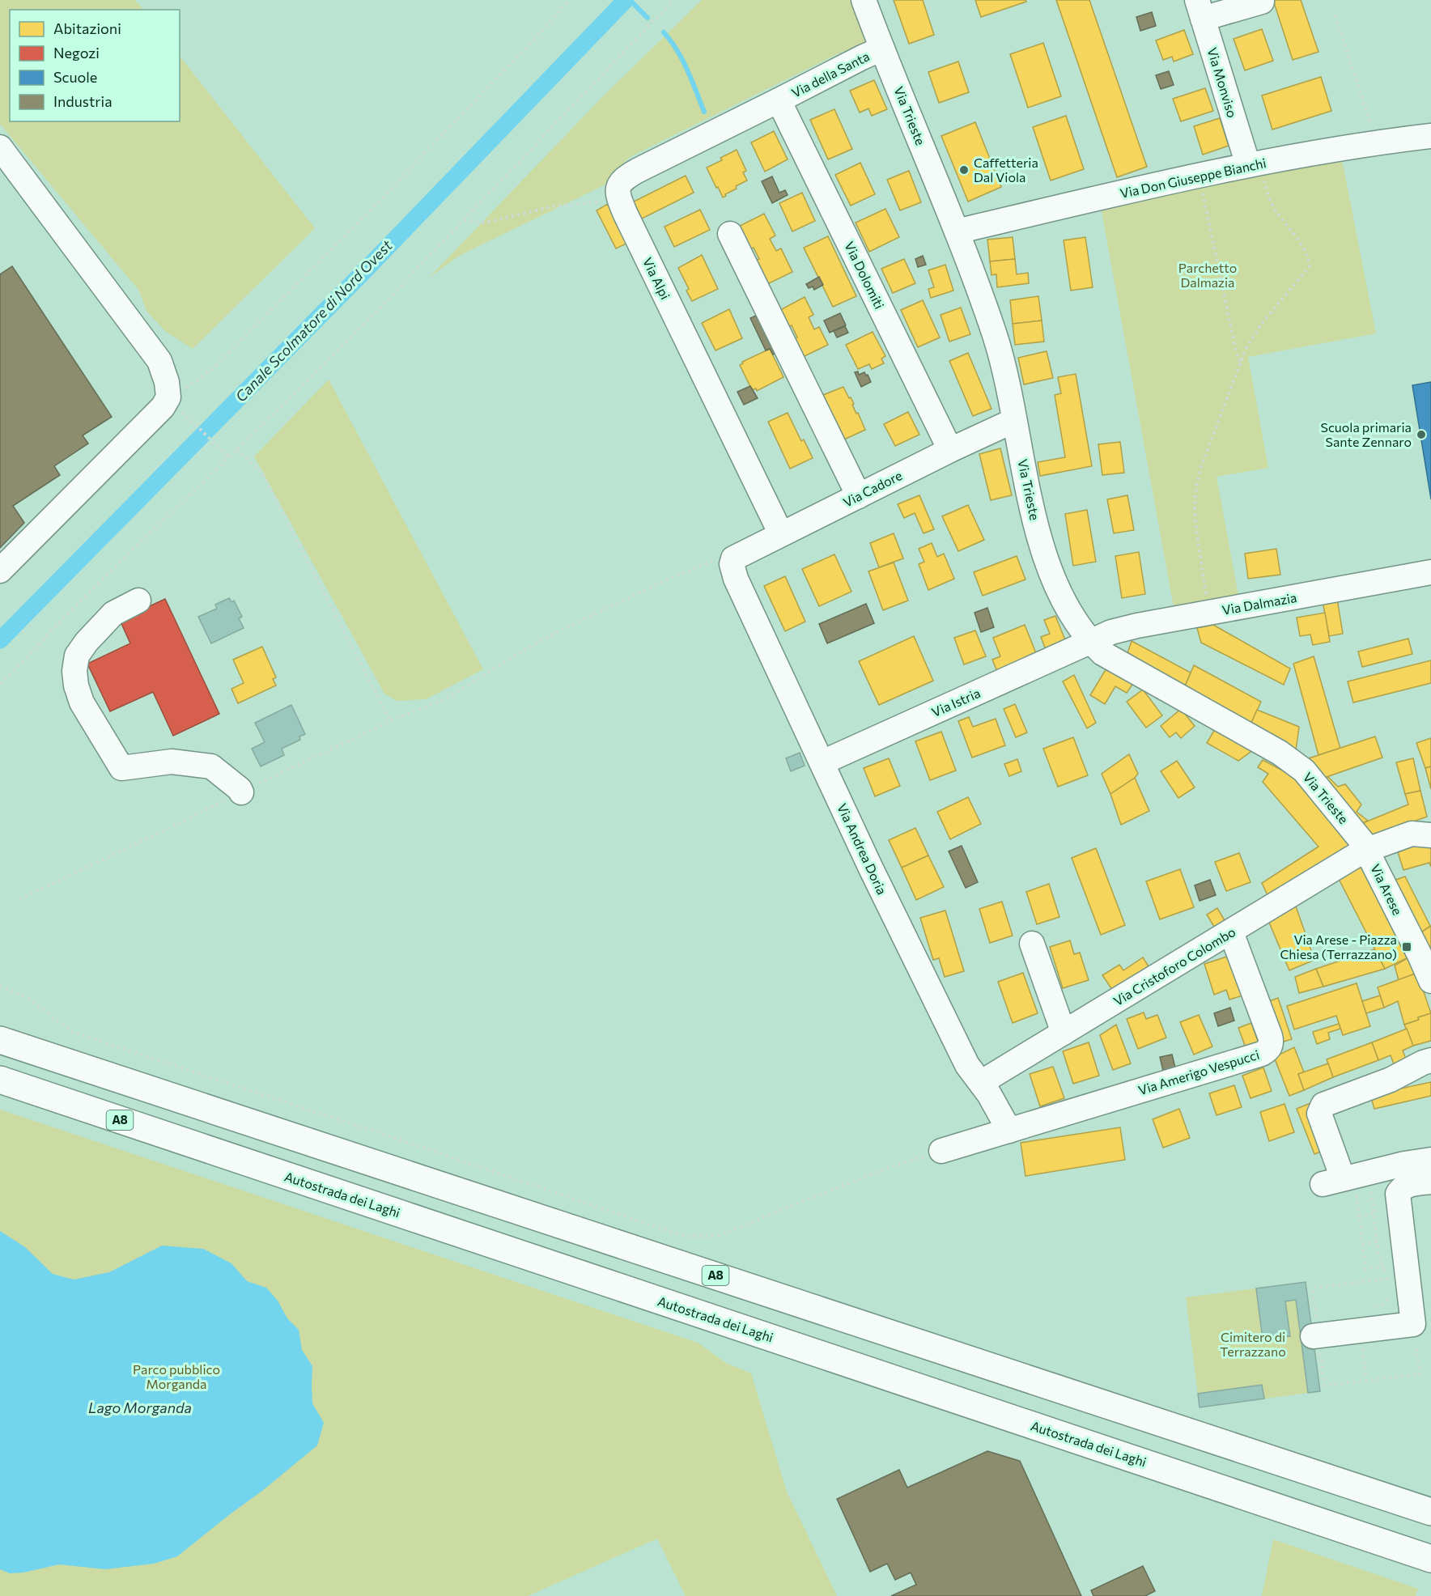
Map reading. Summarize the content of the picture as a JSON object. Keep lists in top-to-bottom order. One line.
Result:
{"streets":{"highway":["A8","Autostrada dei Laghi"],"street":["Via della Santa","Via Monviso","Via Trieste","Via Don Giuseppe Bianchi","Via Dolomiti","Via Alpi","Via Cadore","Via Dalmazia","Via Istria","Via Andrea Doria","Via Arese","Via Cristoforo Colombo","Via Amerigo Vespucci"]},"crossings":[["Via della Santa","Via Trieste"],["Via della Santa","Via Dolomiti"],["Via Monviso","Via Don Giuseppe Bianchi"],["Via Trieste","Via Don Giuseppe Bianchi"],["Via Trieste","Via Cadore"],["Via Trieste","Via Dalmazia"],["Via Trieste","Via Istria"],["Via Trieste","Via Arese"],["Via Trieste","Via Cristoforo Colombo"],["Via Dolomiti","Via Cadore"],["Via Alpi","Via Cadore"],["Via Cadore","Via Andrea Doria"],["Via Dalmazia","Via Istria"],["Via Istria","Via Andrea Doria"],["Via Andrea Doria","Via Cristoforo Colombo"],["Via Andrea Doria","Via Amerigo Vespucci"],["Via Arese","Via Cristoforo Colombo"],["Via Cristoforo Colombo","Via Amerigo Vespucci"]],"water":["Canale Scolmatore di Nord Ovest","Lago Morganda"],"parks":["Parchetto Dalmazia","Cimitero di Terrazzano","Parco pubblico Morganda"],"places":{"other":["Caffetteria Dal Viola","Scuola primaria Sante Zennaro"],"transit":["Via Arese - Piazza Chiesa (Terrazzano)"]},"legend":["Abitazioni","Negozi","Scuole","Industria"]}
